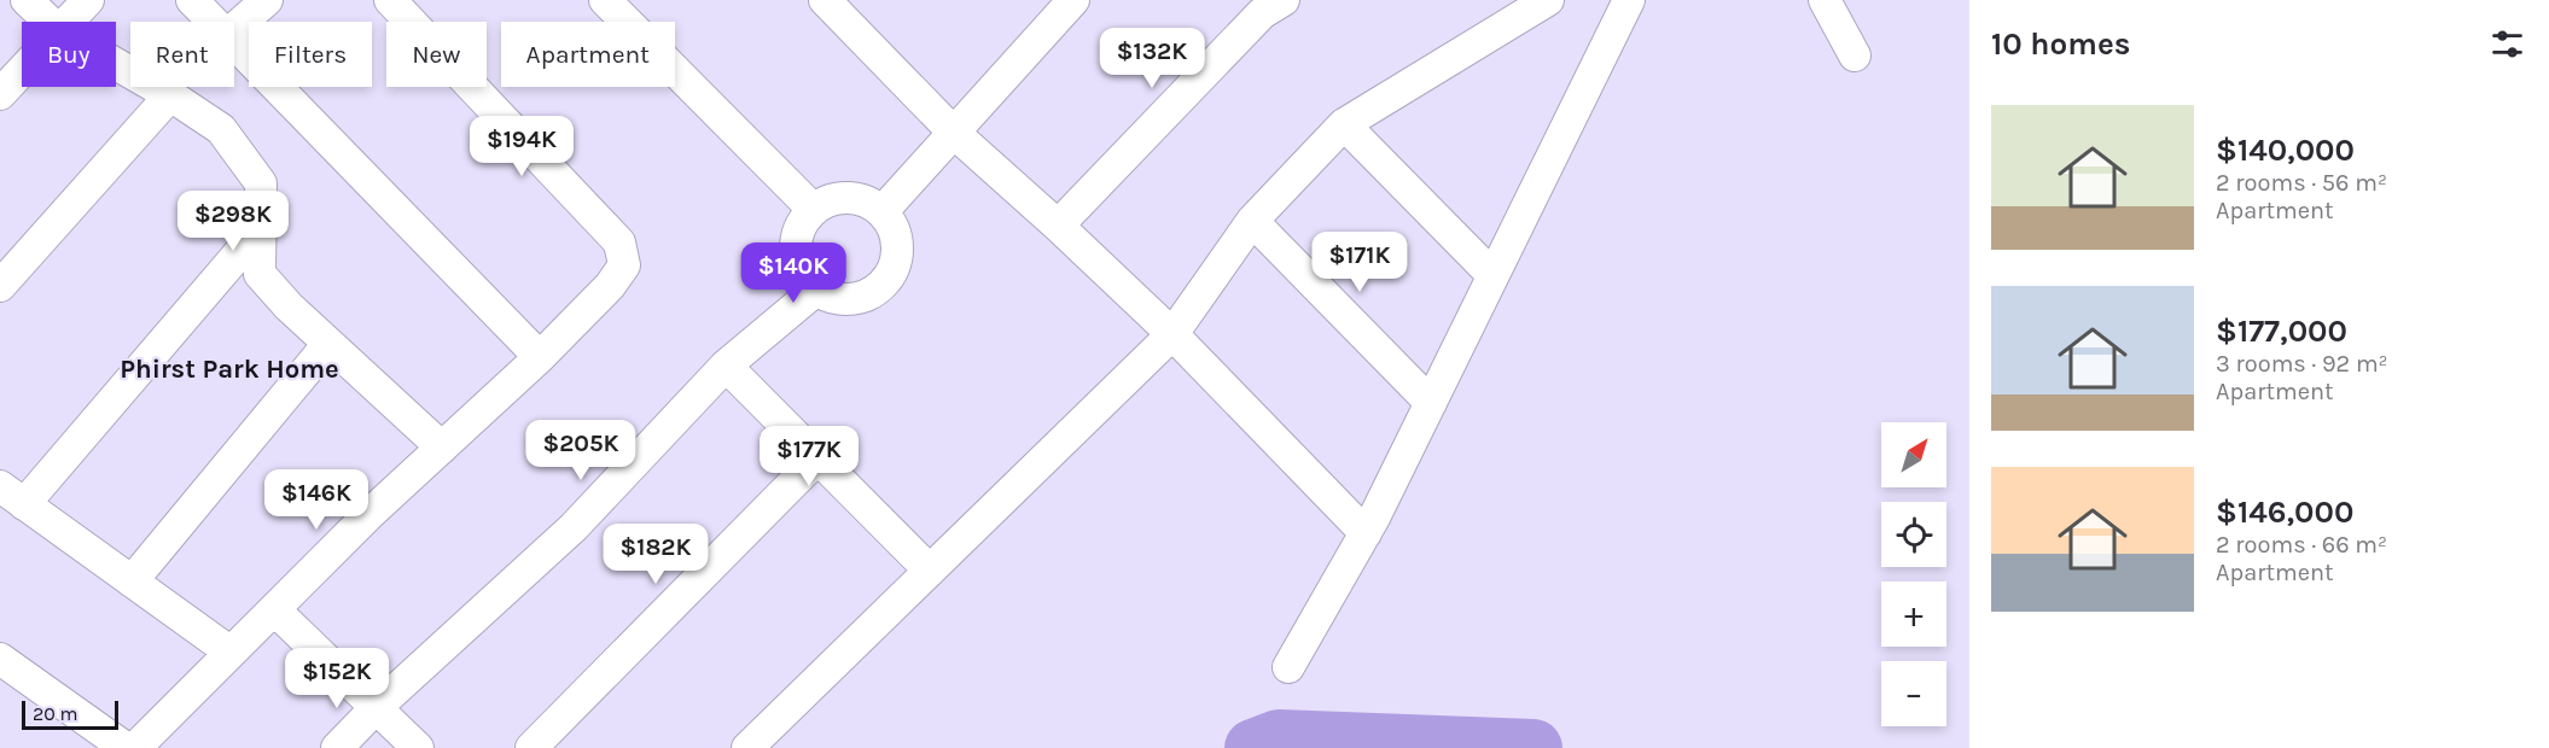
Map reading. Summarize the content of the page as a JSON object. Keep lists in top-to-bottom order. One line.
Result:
{"districts":["Phirst Park Home"],"scale_bar":"20 m","north":"top right","page":{"heading":"10 homes","chip":["Buy","Rent","Filters","New","Apartment"],"price":["$132K","$194K","$298K","$171K","$140K","$205K","$177K","$146K","$182K","$152K"],"list":[{"name":"$140,000","note":"2 rooms · 56 m² · Apartment"},{"name":"$177,000","note":"3 rooms · 92 m² · Apartment"},{"name":"$146,000","note":"2 rooms · 66 m² · Apartment"}],"map_buttons":["+","−"],"scale":"20 m"}}
